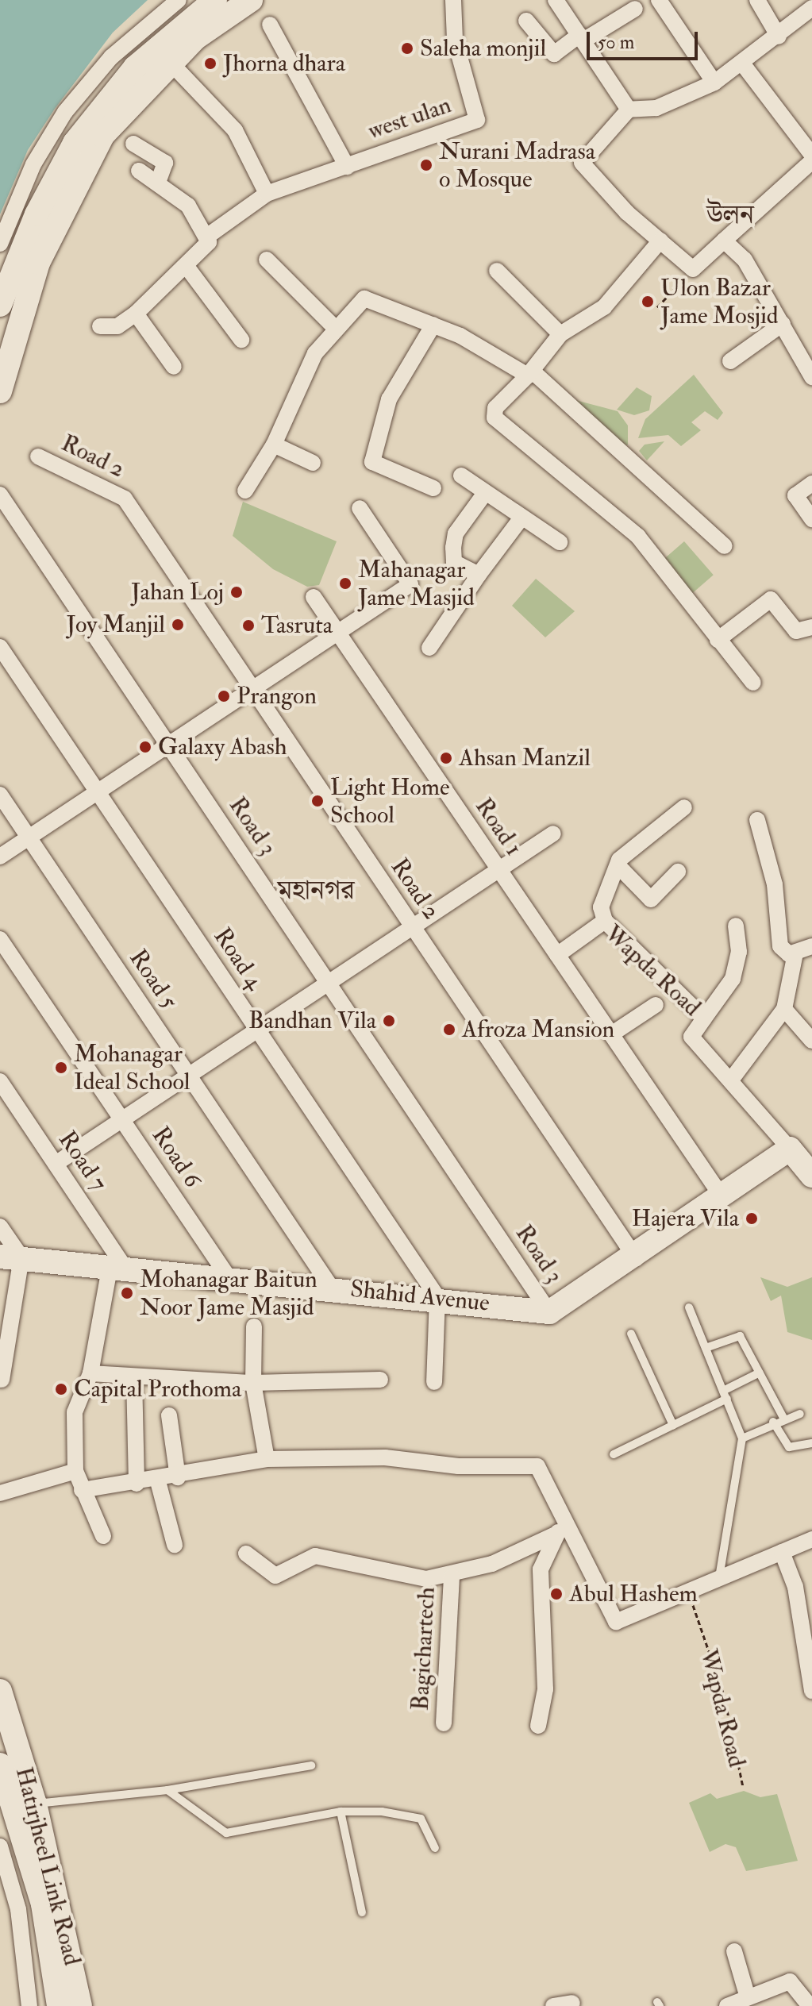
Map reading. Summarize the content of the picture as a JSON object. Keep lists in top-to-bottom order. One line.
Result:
{"streets":{"main road":["Wapda Road","Shahid Avenue","Hatirjheel Link Road"],"street":["west ulan","Road 2","Road 3","Road 1","Road 4","Road 5","Road 6","Road 7","Bagichartech"]},"crossings":[["Road 3","Shahid Avenue"],["Road 1","Wapda Road"],["Road 4","Shahid Avenue"],["Road 5","Shahid Avenue"],["Road 6","Shahid Avenue"],["Road 7","Shahid Avenue"]],"districts":["উলন","মহানগর"],"places":["Saleha monjil","Jhorna dhara","Nurani Madrasa o Mosque","Ulon Bazar Jame Mosjid","Mahanagar Jame Masjid","Jahan Loj","Joy Manjil","Tasruta","Prangon","Galaxy Abash","Ahsan Manzil","Light Home School","Bandhan Vila","Afroza Mansion","Mohanagar Ideal School","Hajera Vila","Mohanagar Baitun Noor Jame Masjid","Capital Prothoma","Abul Hashem"],"scale_bar":"50 m"}
